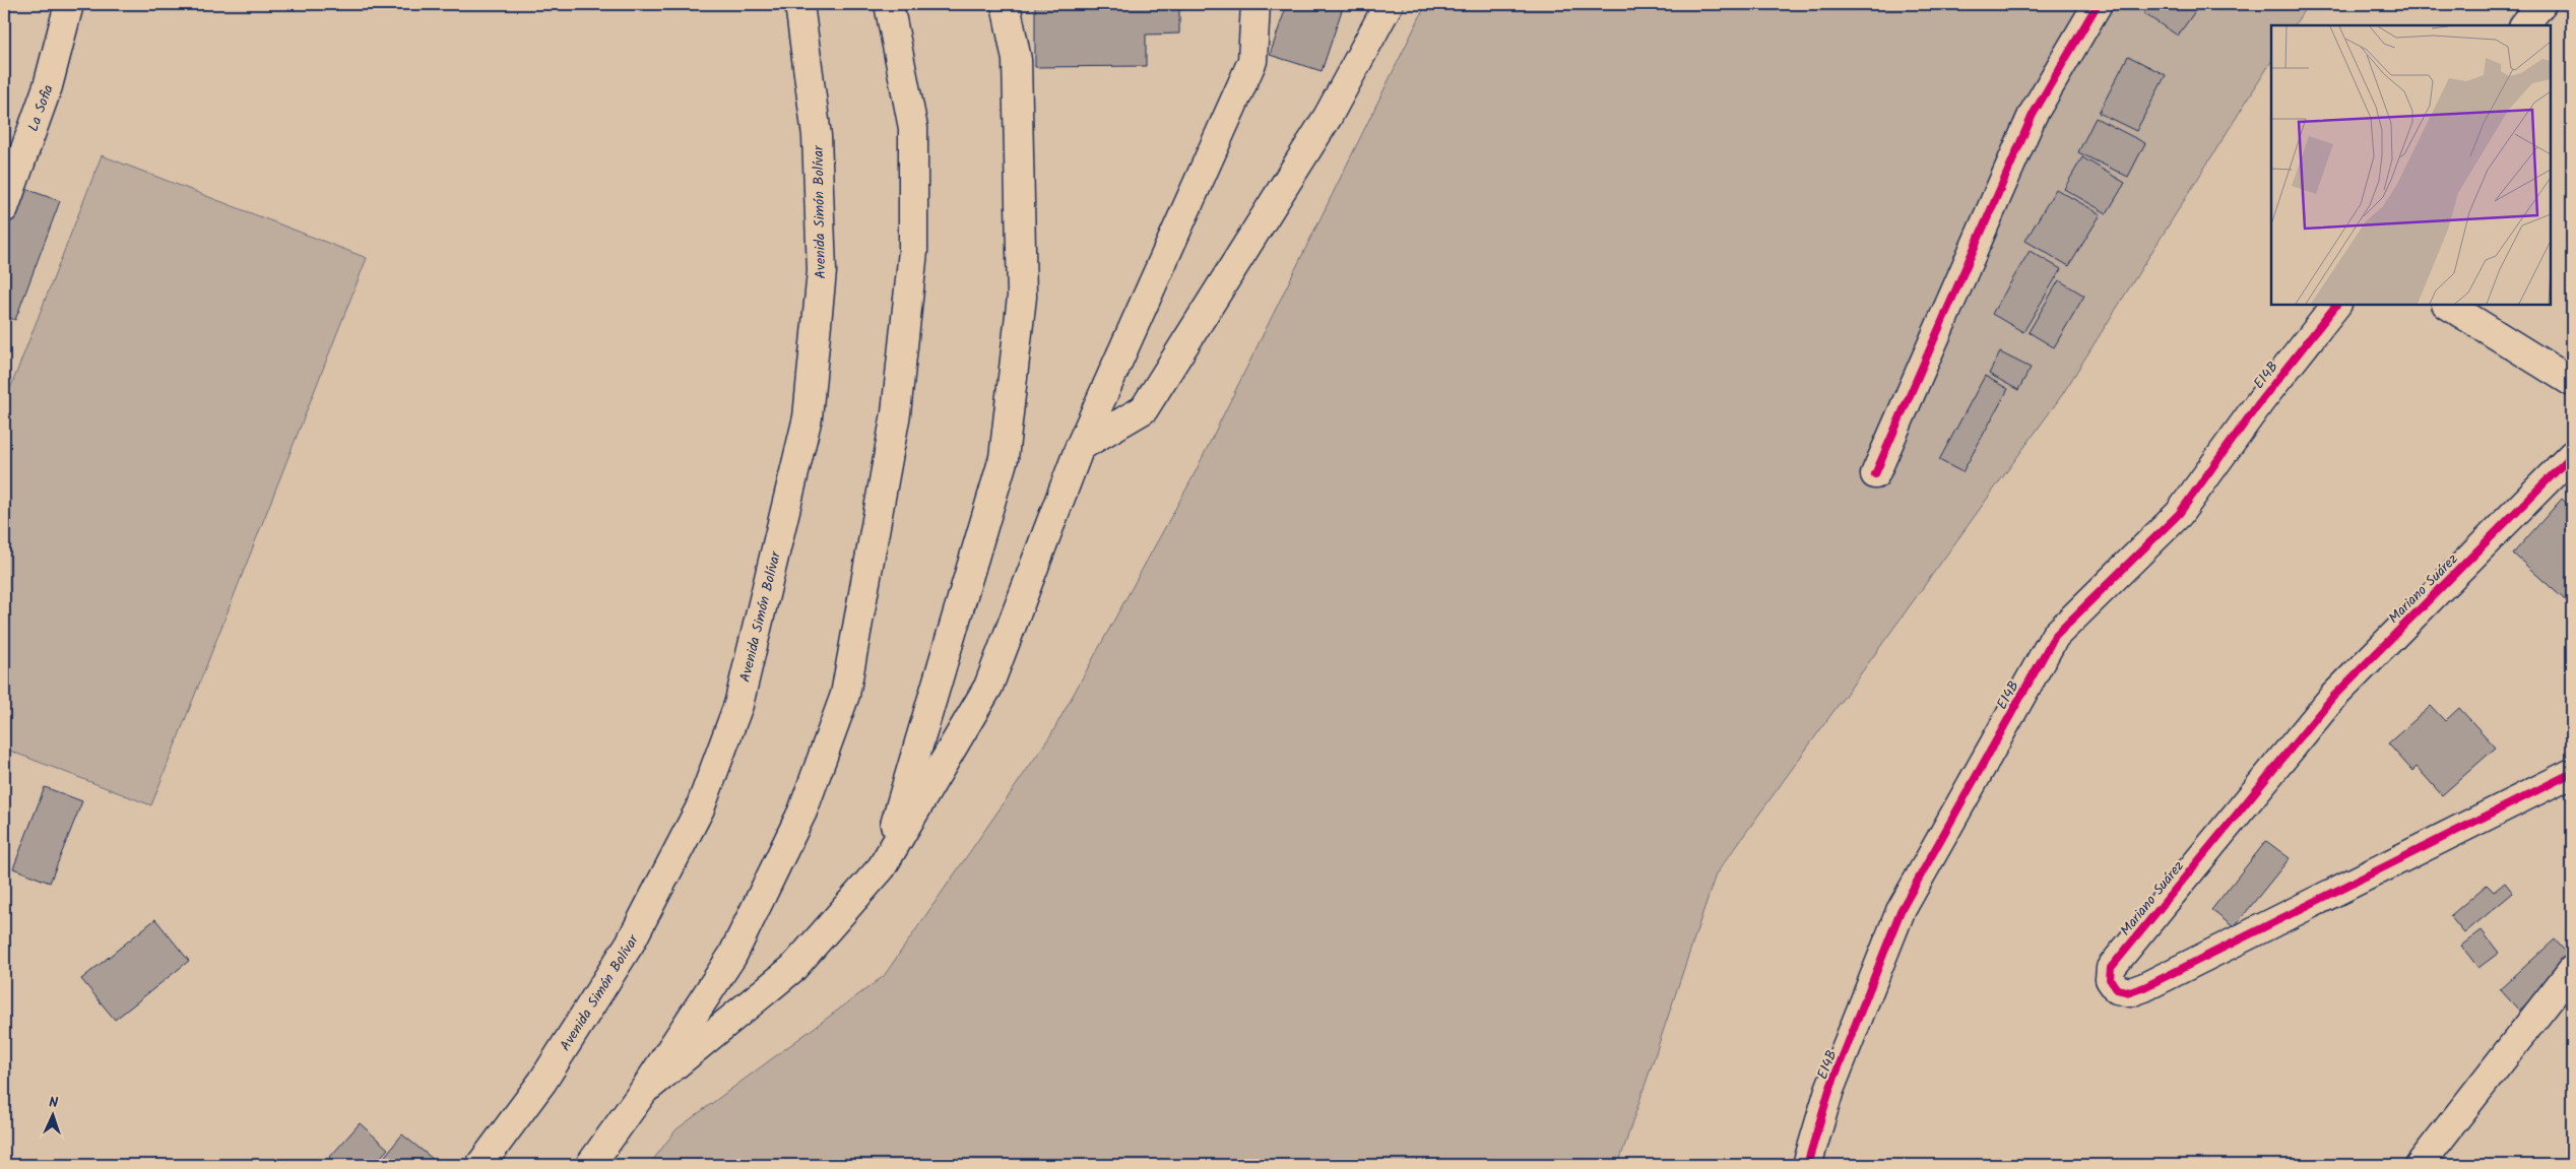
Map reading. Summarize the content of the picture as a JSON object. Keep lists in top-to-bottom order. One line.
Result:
{"streets":{"main road":["La Sofia","Avenida Simón Bolívar","E14B","Mariano Suárez"]},"north":"top"}
